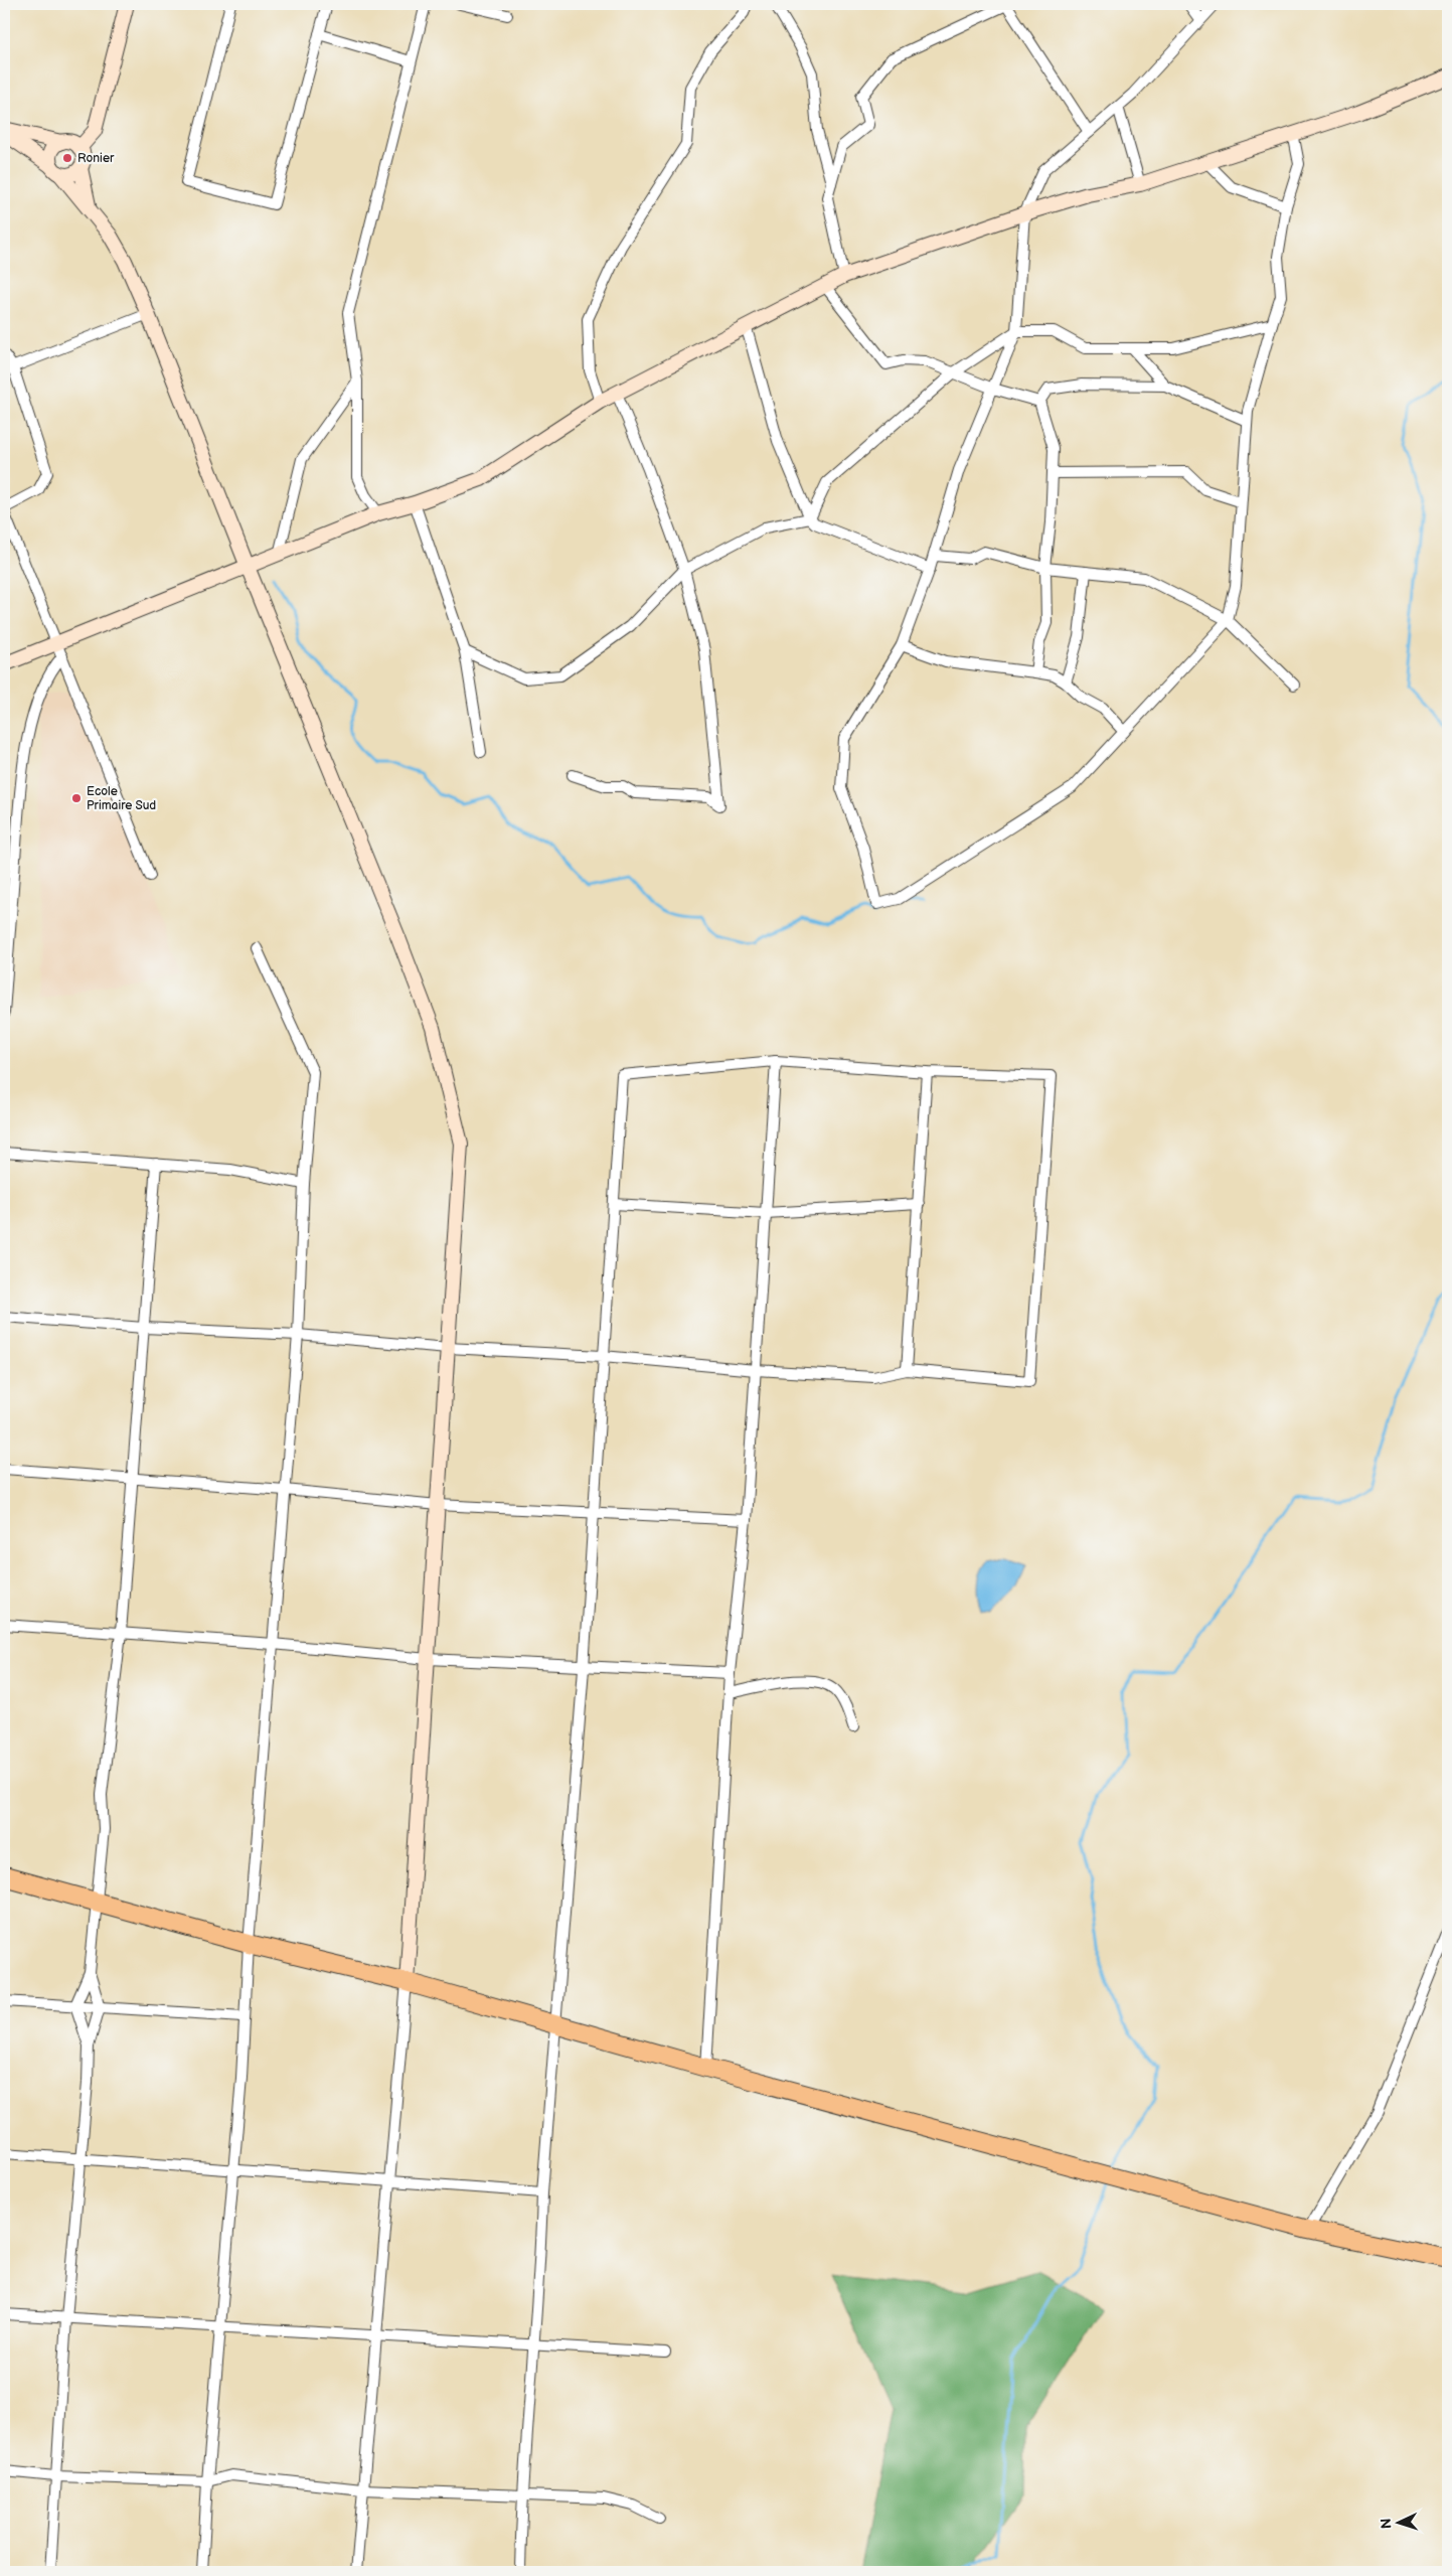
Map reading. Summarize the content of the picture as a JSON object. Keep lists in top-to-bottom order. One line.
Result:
{"places":["Ronier","Ecole Primaire Sud"],"north":"left"}
